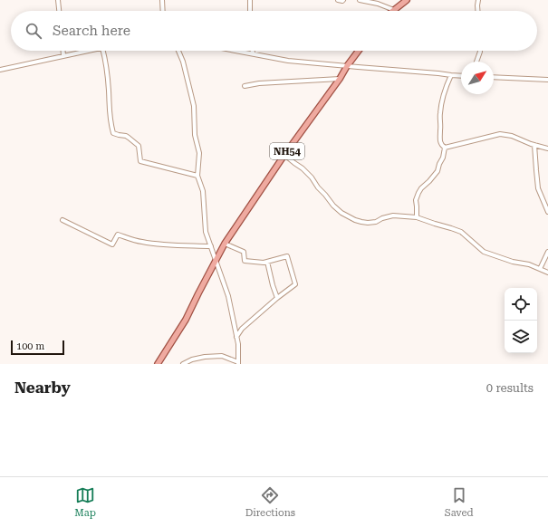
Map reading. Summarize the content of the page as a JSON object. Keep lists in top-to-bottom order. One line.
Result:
{"streets":{"main road":["NH54"]},"scale_bar":"100 m","north":"top right","page":{"search":"Search here","scale":"100 m","heading":["Nearby","0 results"],"nav":["Map","Directions","Saved"]}}
